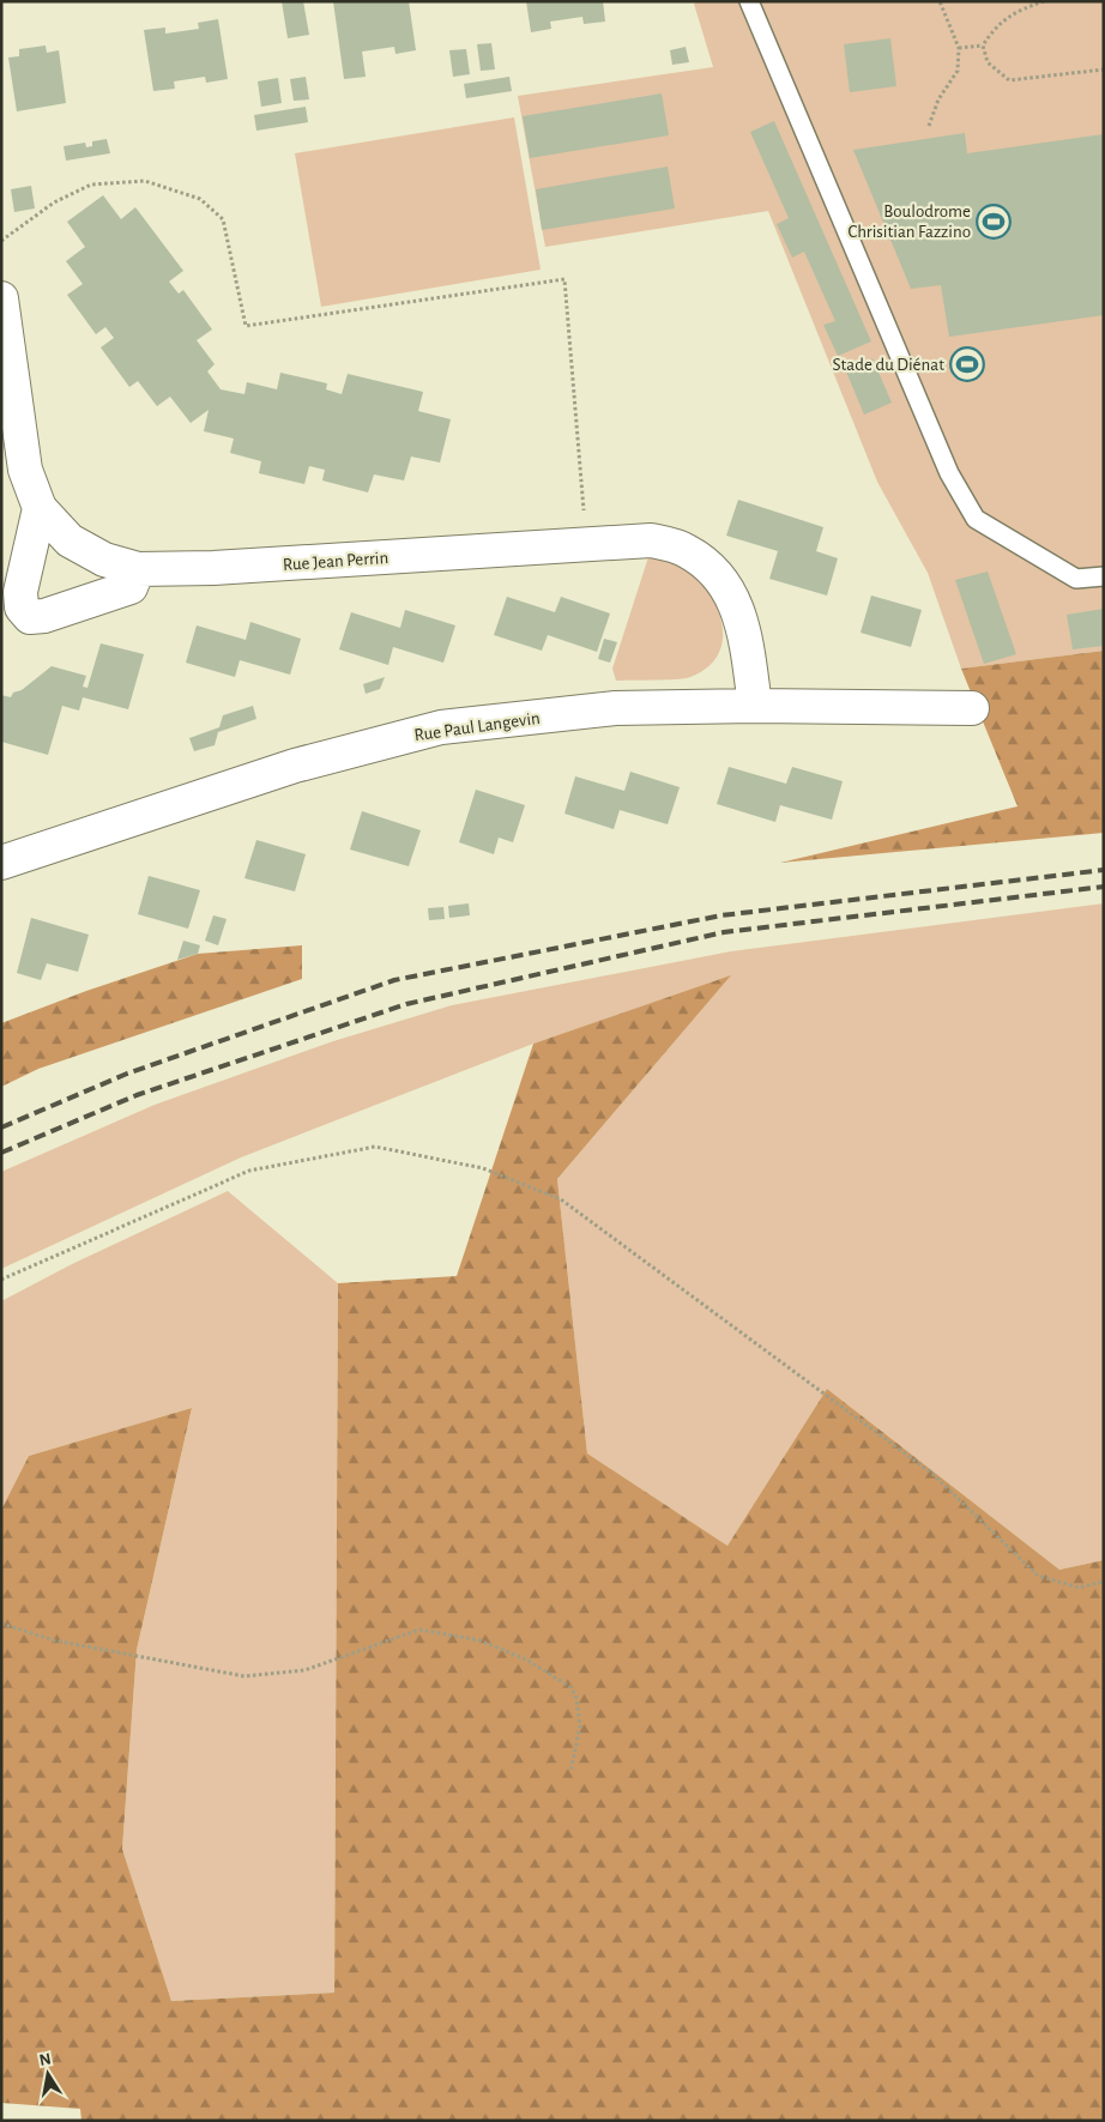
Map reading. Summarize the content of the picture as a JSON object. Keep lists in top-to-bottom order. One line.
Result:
{"streets":{"street":["Rue Jean Perrin","Rue Paul Langevin"]},"crossings":[["Rue Jean Perrin","Rue Paul Langevin"]],"places":{"sports":["Boulodrome Chrisitian Fazzino","Stade du Diénat"]},"north":"top"}
